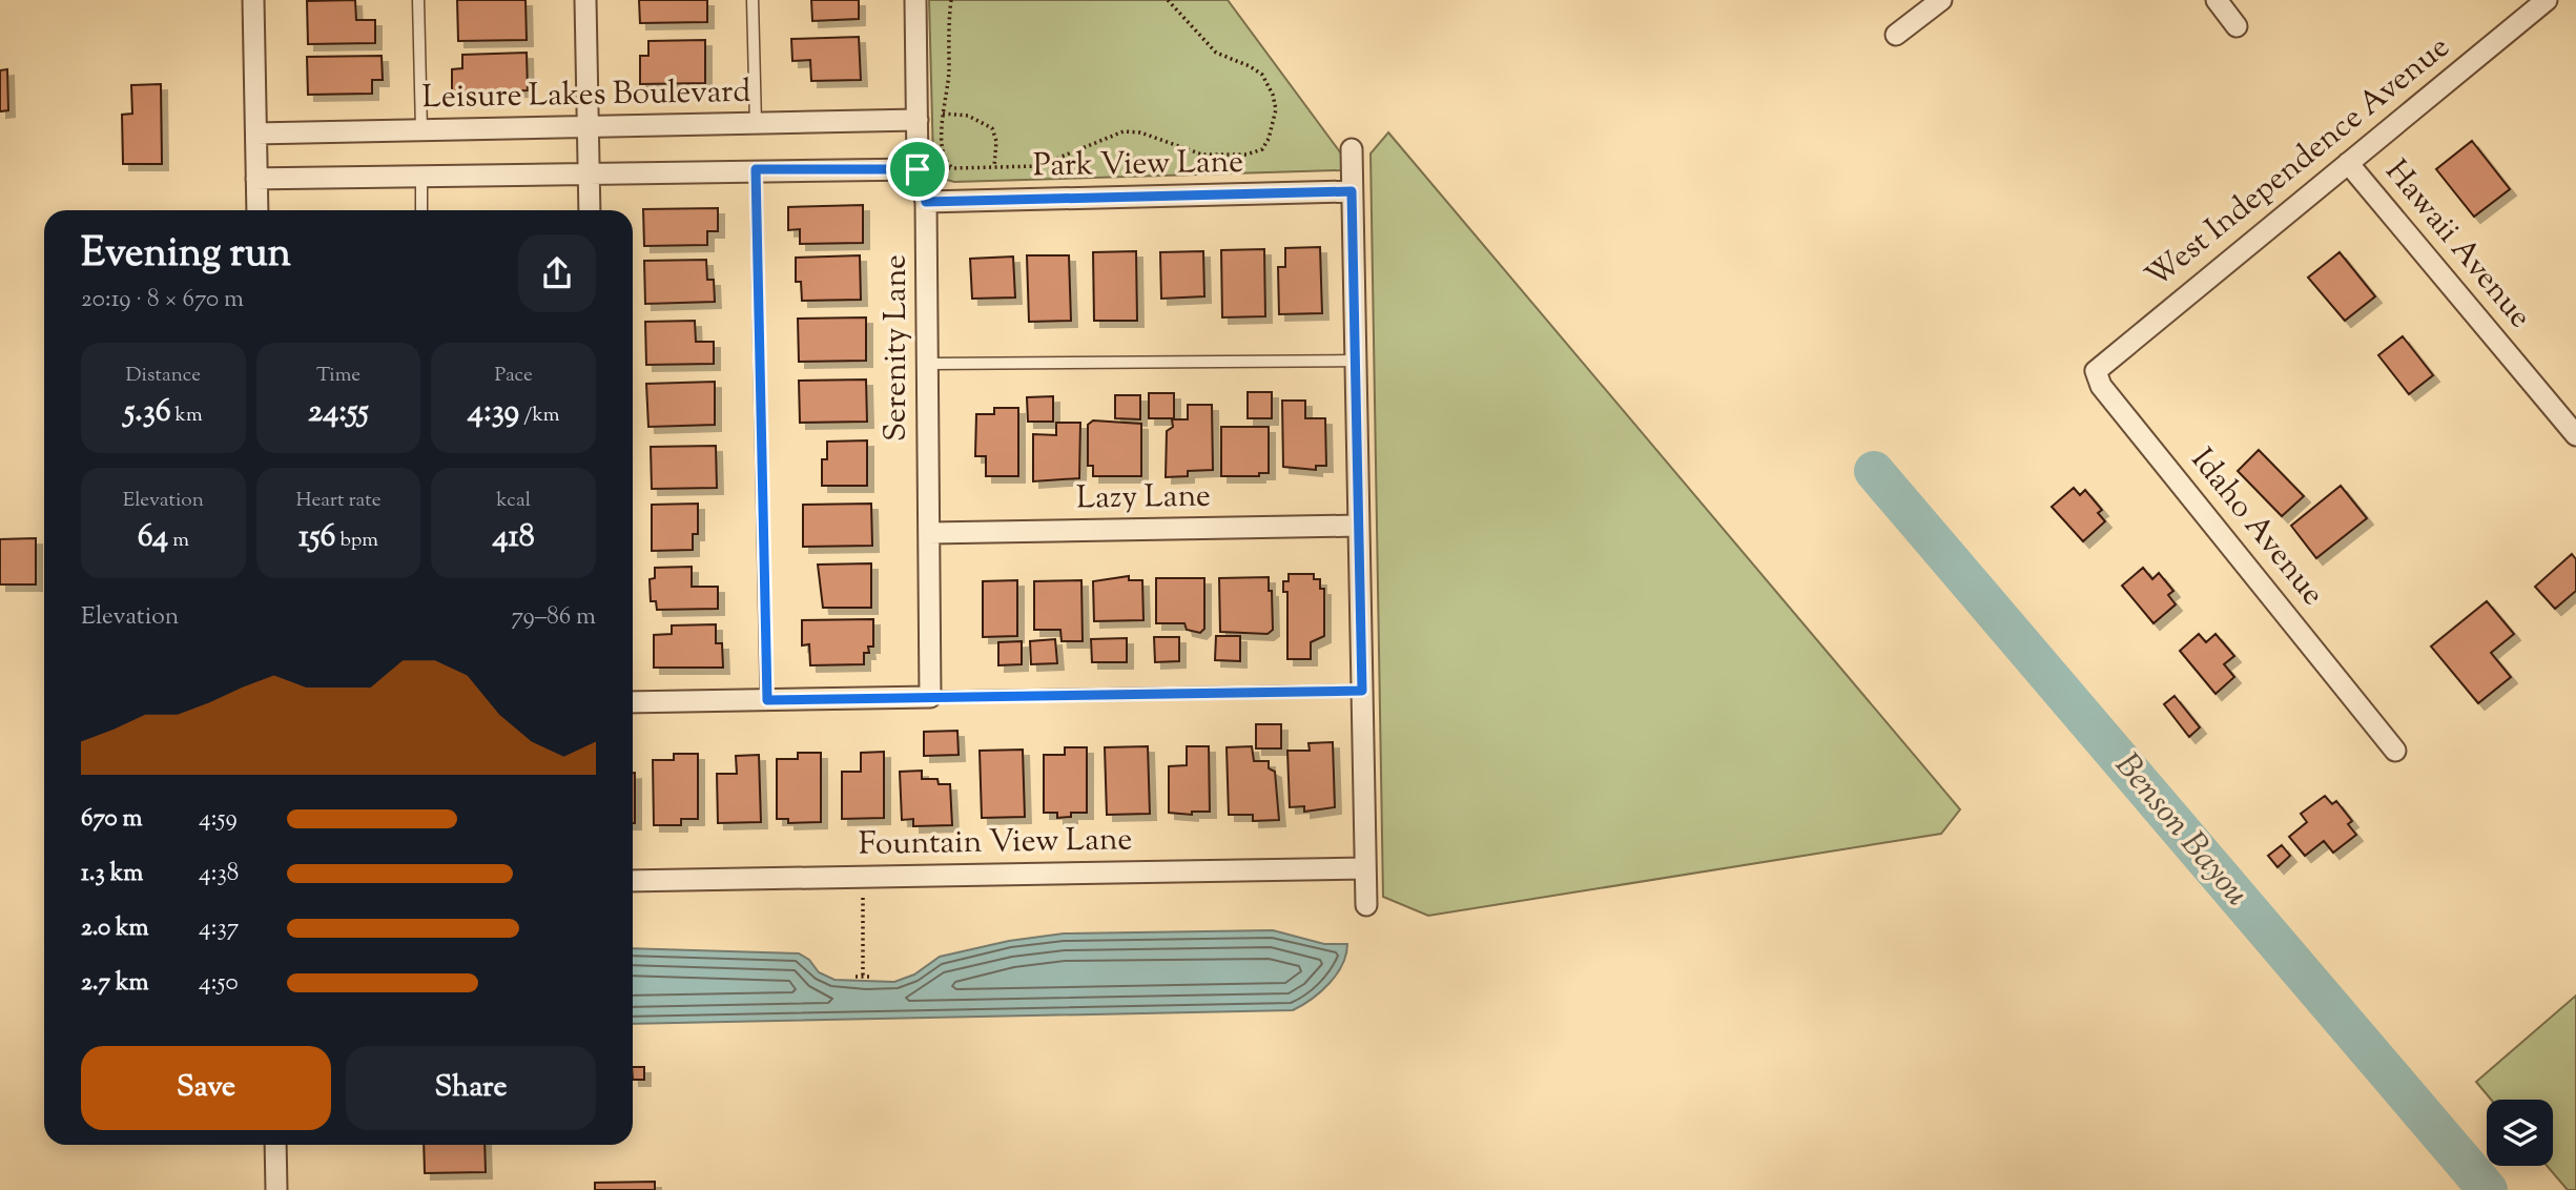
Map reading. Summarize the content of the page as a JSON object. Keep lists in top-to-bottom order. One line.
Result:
{"streets":{"street":["Leisure Lakes Boulevard","West Independence Avenue","Park View Lane","Hawaii Avenue","Serenity Lane","Lazy Lane","Idaho Avenue","Fountain View Lane"]},"crossings":[["Leisure Lakes Boulevard","Serenity Lane"],["West Independence Avenue","Hawaii Avenue"],["West Independence Avenue","Idaho Avenue"],["Park View Lane","Serenity Lane"],["Serenity Lane","Lazy Lane"]],"water":["Benson Bayou"],"page":{"heading":["Evening run","20:19 · 8 × 670 m"],"stats":[["Distance","5.36 km"],["Time","24:55"],["Pace","4:39 /km"],["Elevation","64 m"],["Heart rate","156 bpm"],["kcal","418"]],"chart":["Elevation","79–86 m"],"list":[{"name":"670 m","note":"4:59"},{"name":"1.3 km","note":"4:38"},{"name":"2.0 km","note":"4:37"},{"name":"2.7 km","note":"4:50"}],"buttons":["Save","Share"]}}
